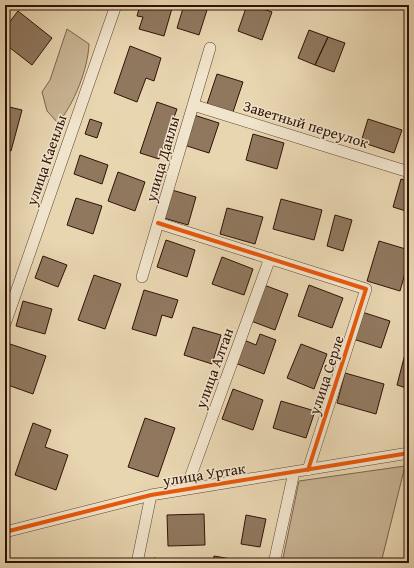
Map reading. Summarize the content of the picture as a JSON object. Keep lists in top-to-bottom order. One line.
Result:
{"streets":{"street":["Заветный переулок","улица Данлы","улица Каенлы","улица Алтан","улица Серле","улица Уртак"]},"crossings":[["Заветный переулок","улица Данлы"],["улица Алтан","улица Серле"],["улица Алтан","улица Уртак"],["улица Серле","улица Уртак"]]}
